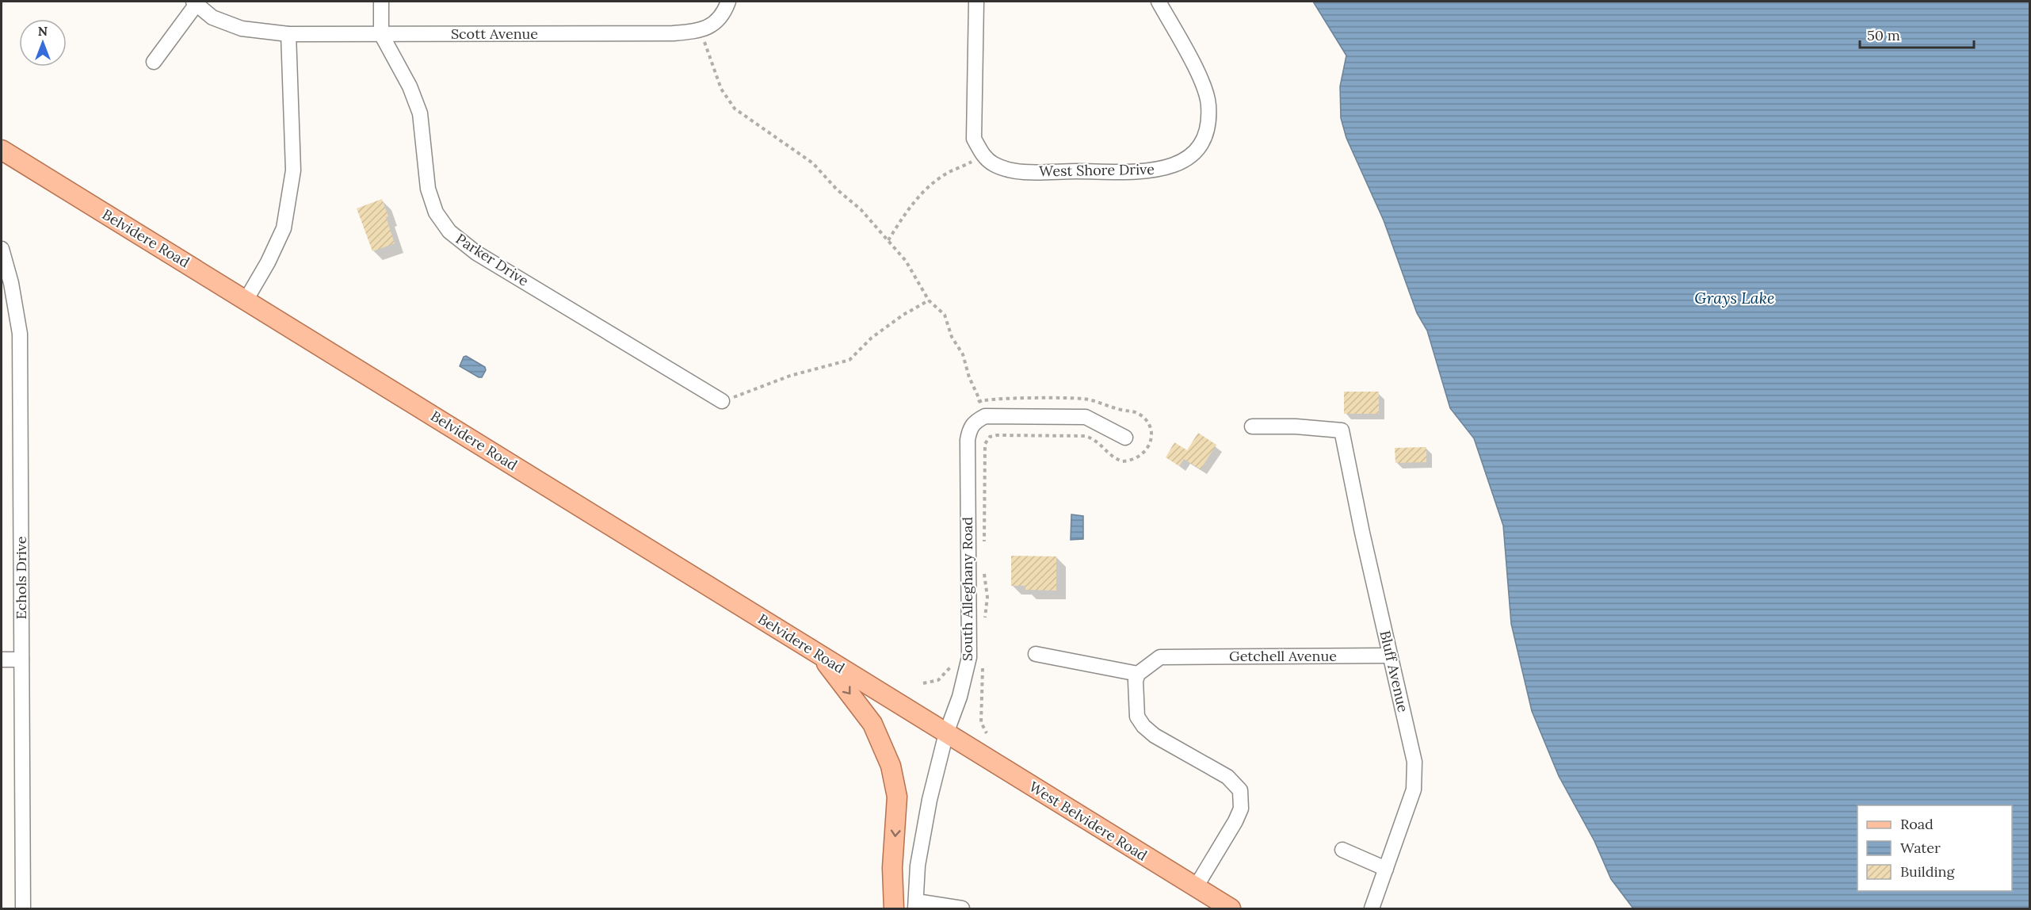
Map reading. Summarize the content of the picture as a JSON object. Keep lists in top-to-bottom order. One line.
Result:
{"streets":{"main road":["Belvidere Road","West Belvidere Road"],"street":["Scott Avenue","West Shore Drive","Parker Drive","Echols Drive","South Alleghany Road","Getchell Avenue","Bluff Avenue"]},"crossings":[["Scott Avenue","Parker Drive"],["Belvidere Road","South Alleghany Road"],["Belvidere Road","West Belvidere Road"],["South Alleghany Road","West Belvidere Road"],["Getchell Avenue","Bluff Avenue"]],"water":["Grays Lake"],"legend":["Road","Water","Building"],"scale_bar":"50 m","north":"top"}
